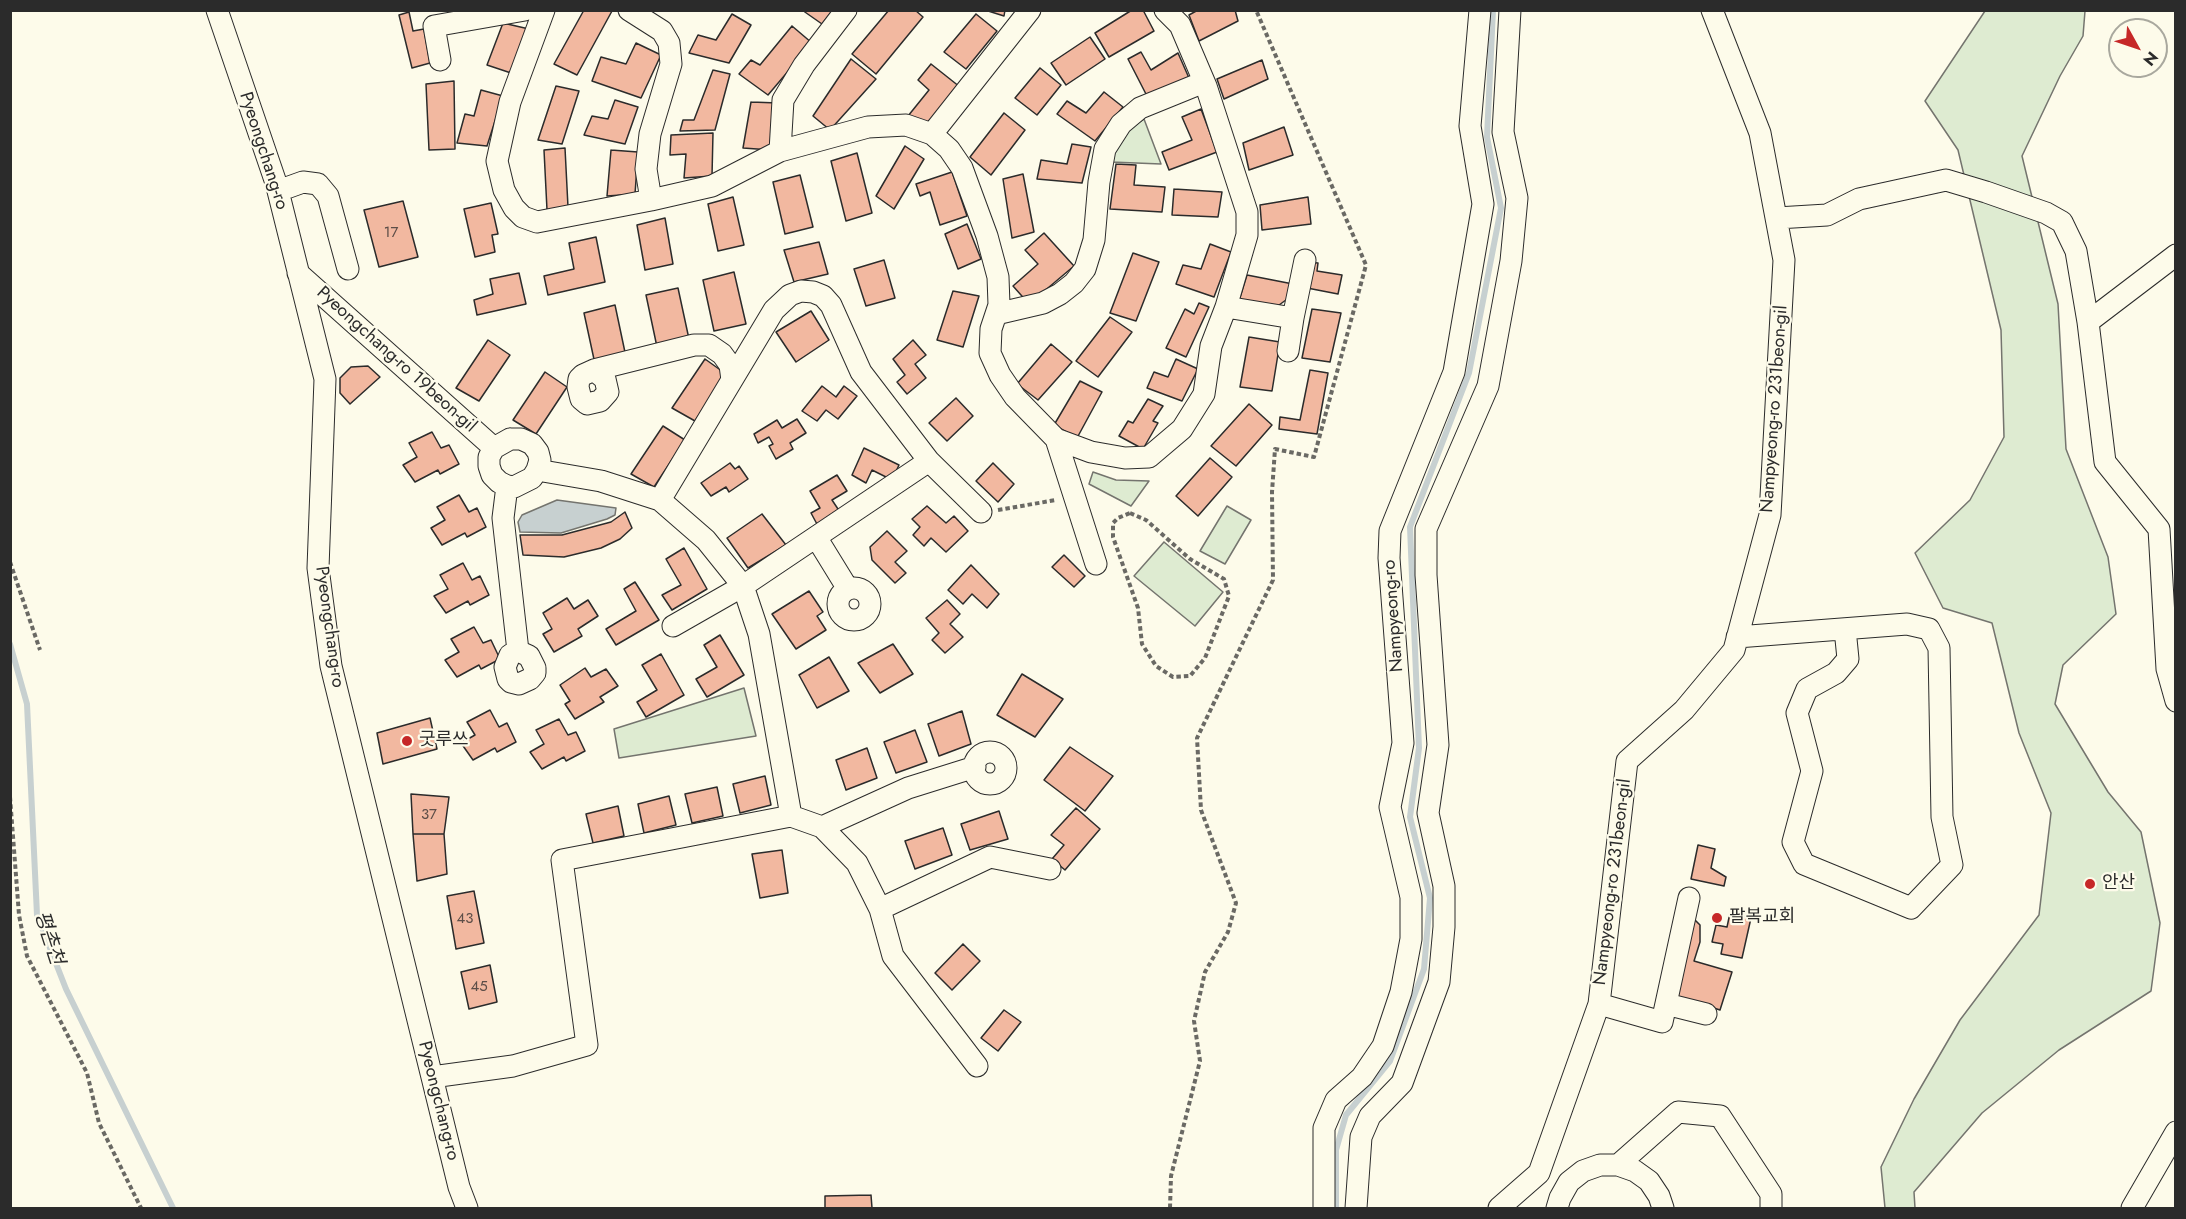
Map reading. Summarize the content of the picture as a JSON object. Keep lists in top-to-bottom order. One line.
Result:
{"streets":{"street":["Pyeongchang-ro","Pyeongchang-ro 19beon-gil","Nampyeong-ro 231beon-gil","Nampyeong-ro"]},"crossings":[["Pyeongchang-ro","Pyeongchang-ro 19beon-gil"]],"water":["평촌천"],"places":["굿루쓰","안산","팔복교회"],"house_numbers":["17","37","43","45"],"north":"bottom right"}
